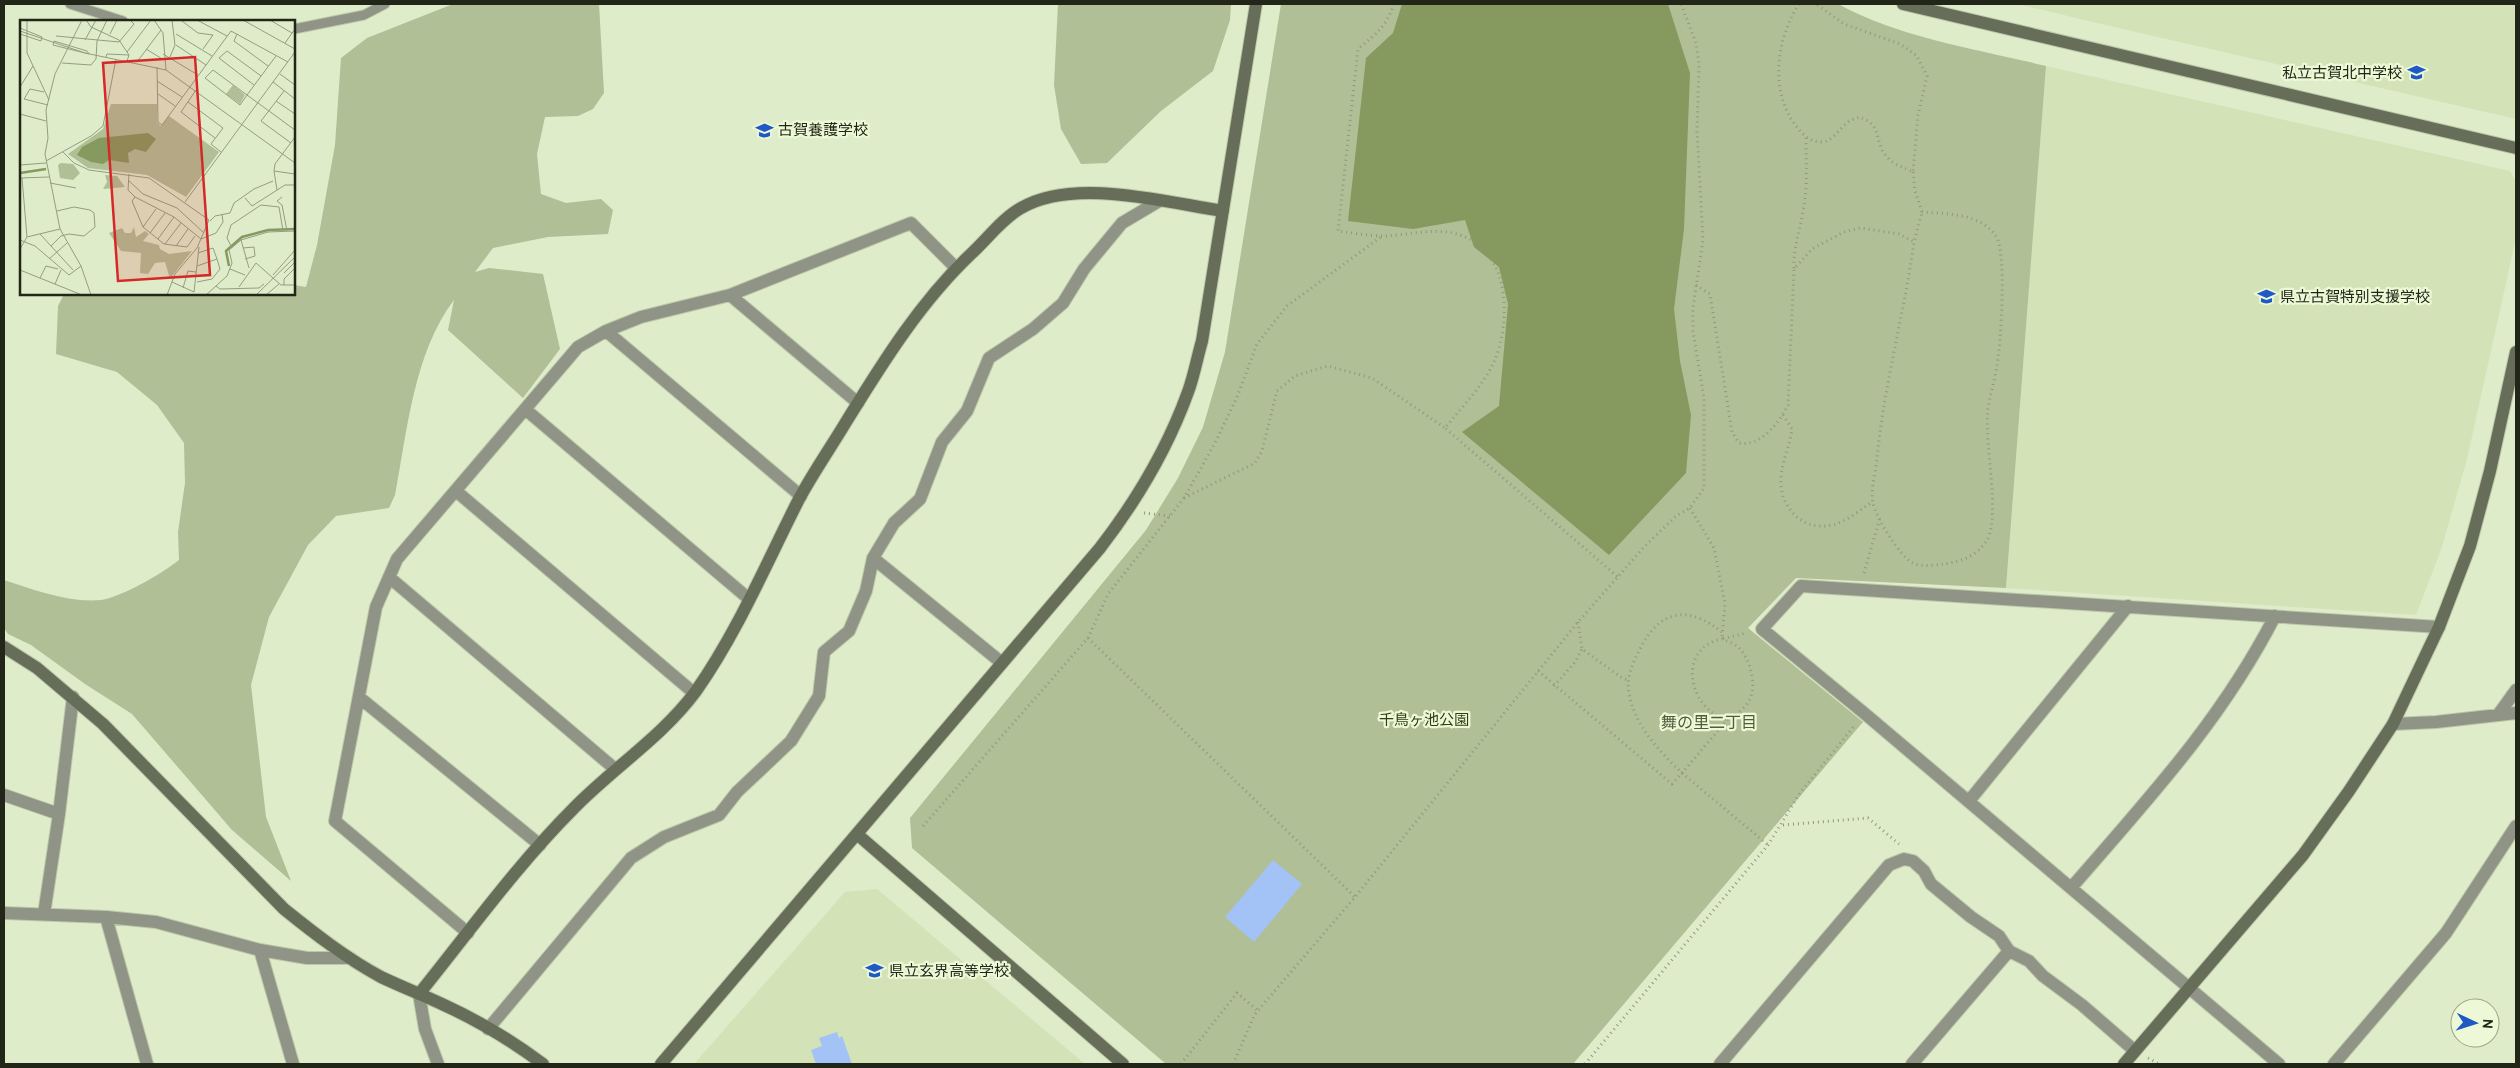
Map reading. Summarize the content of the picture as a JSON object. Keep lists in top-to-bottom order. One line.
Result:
{"districts":["舞の里二丁目"],"parks":["千鳥ヶ池公園"],"places":{"school or university":["私立古賀北中学校","古賀養護学校","県立古賀特別支援学校","県立玄界高等学校"]},"north":"right"}
